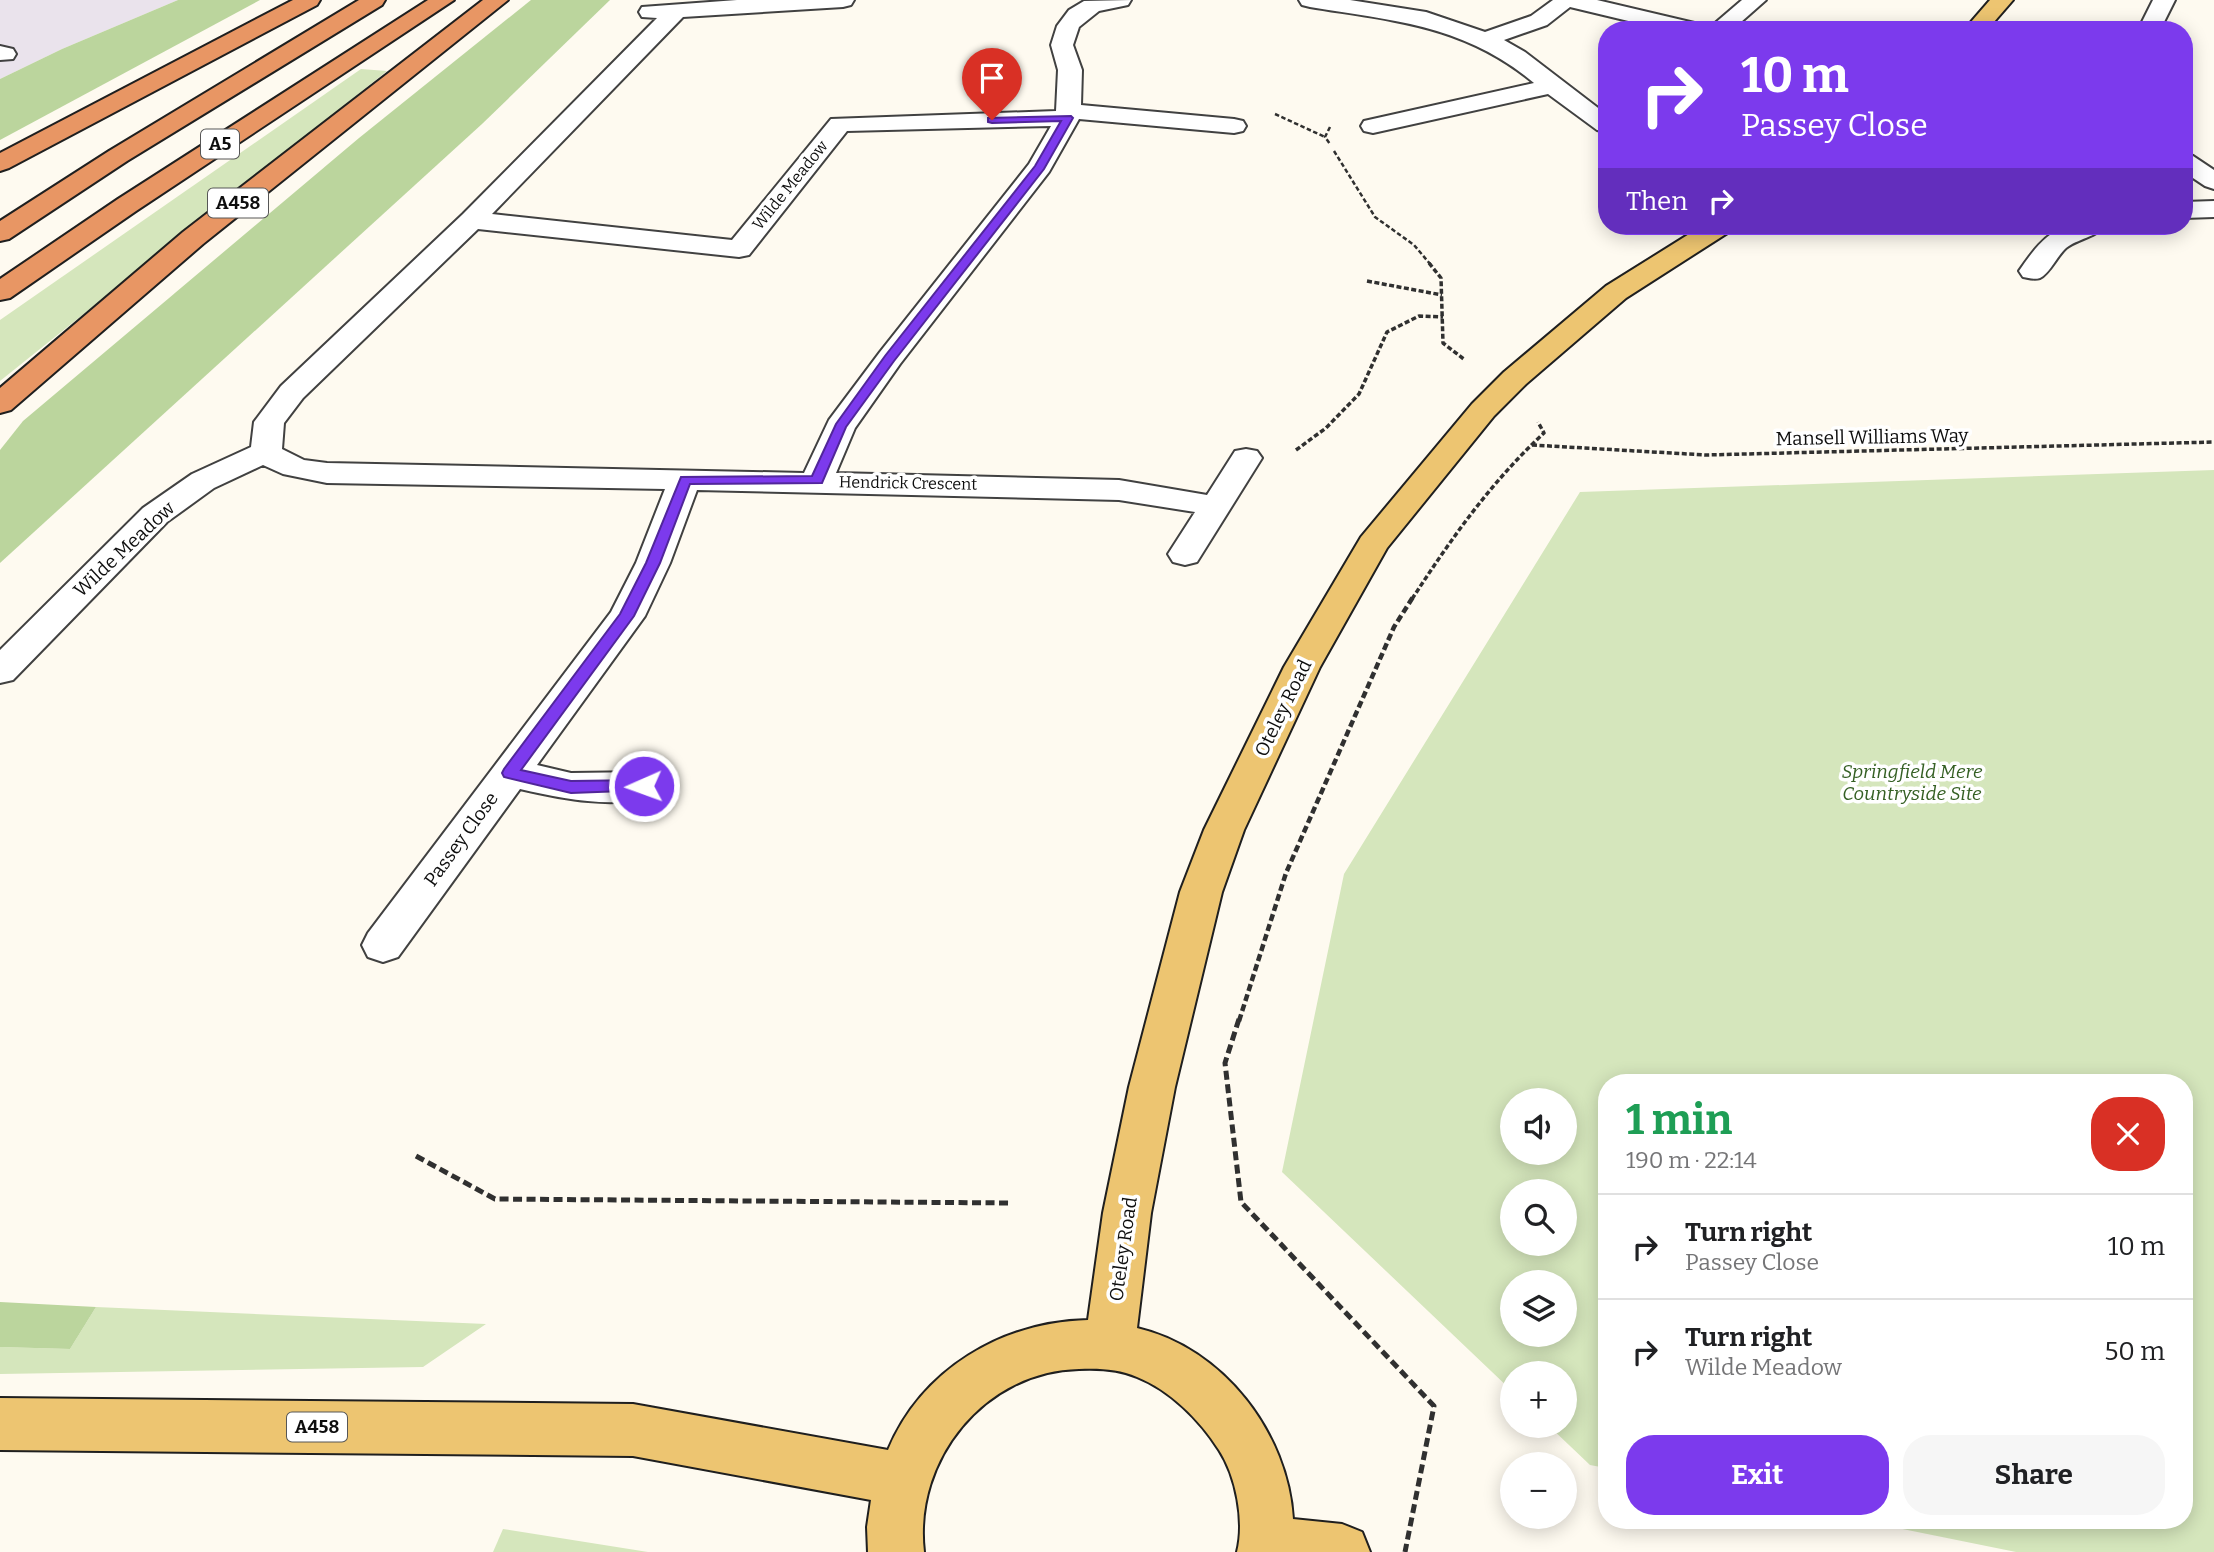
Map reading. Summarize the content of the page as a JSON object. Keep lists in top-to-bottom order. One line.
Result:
{"streets":{"highway":["A5","A458"],"main road":["Oteley Road"],"street":["Wilde Meadow","Hendrick Crescent","Passey Close"],"path":["Mansell Williams Way"]},"crossings":[["Wilde Meadow","Hendrick Crescent"]],"parks":["Springfield Mere Countryside Site"],"page":{"turn":["10 m","Passey Close"],"then":"Then","heading":["1 min","190 m · 22:14"],"map_buttons":["+","−"],"list":[{"name":"Turn right","note":"Passey Close","value":"10 m"},{"name":"Turn right","note":"Wilde Meadow","value":"50 m"}],"buttons":["Exit","Share"]}}
